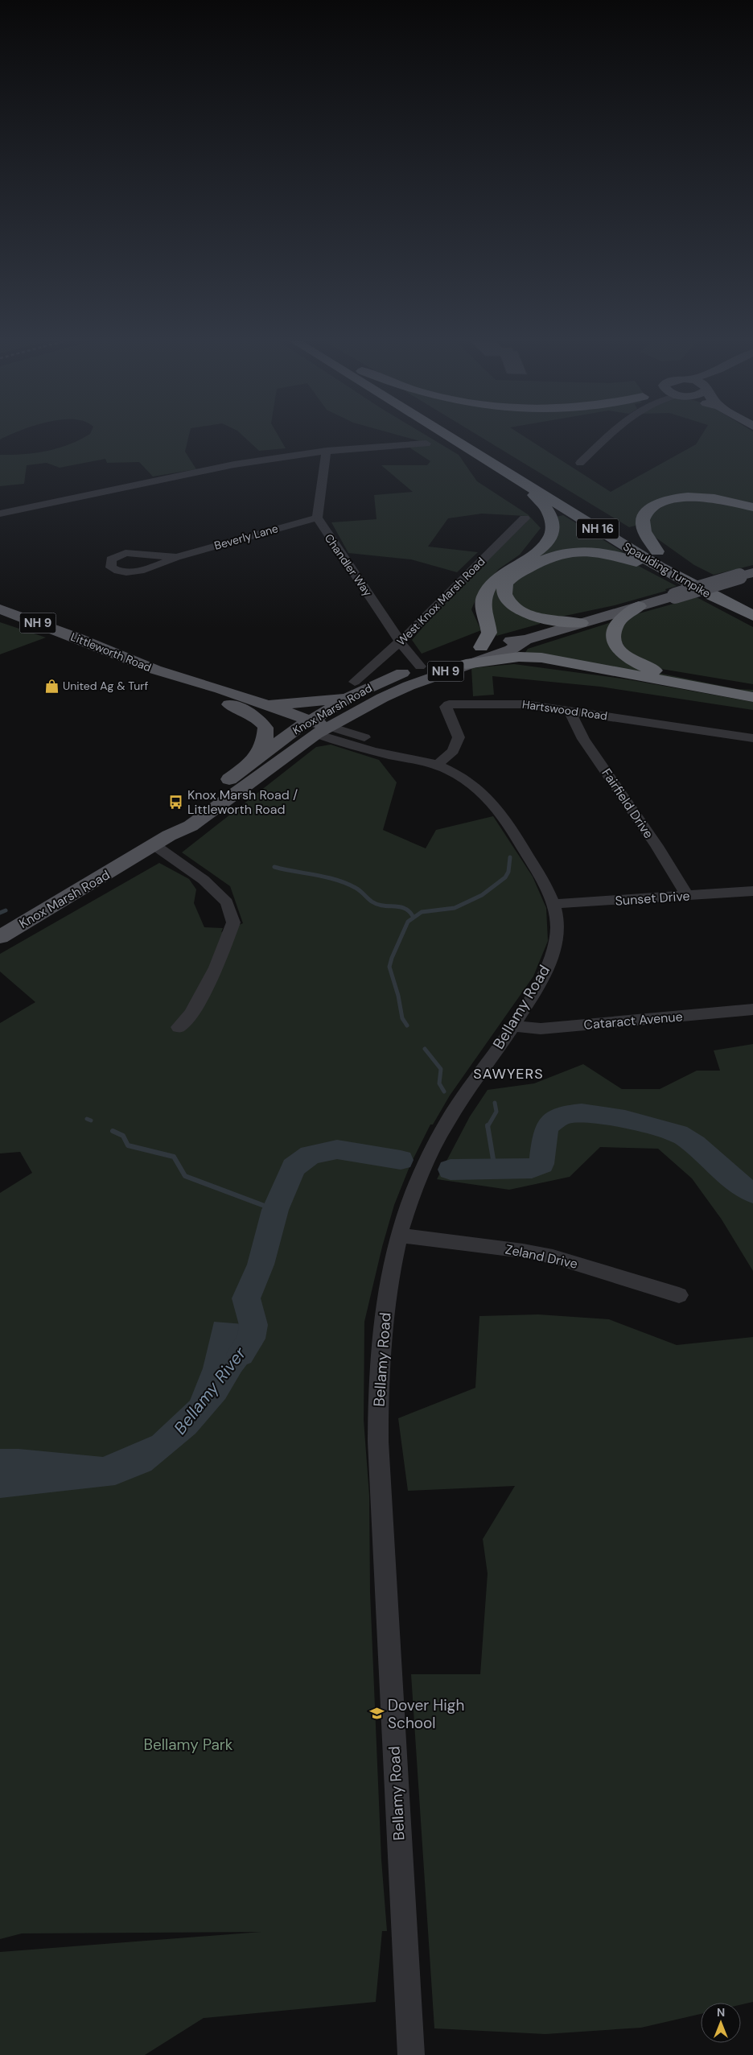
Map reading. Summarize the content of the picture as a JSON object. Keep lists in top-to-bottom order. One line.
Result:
{"streets":{"highway":["NH 16","Spaulding Turnpike"],"main road":["NH 9","Littleworth Road","Knox Marsh Road"],"street":["Beverly Lane","Chandler Way","West Knox Marsh Road","Hartswood Road","Fairfield Drive","Sunset Drive","Bellamy Road","Cataract Avenue","Zeland Drive"]},"crossings":[["Beverly Lane","Chandler Way"],["Chandler Way","West Knox Marsh Road"],["Chandler Way","Knox Marsh Road"],["West Knox Marsh Road","NH 9"],["West Knox Marsh Road","Knox Marsh Road"],["NH 9","Littleworth Road"],["NH 9","Knox Marsh Road"],["Littleworth Road","Knox Marsh Road"],["Littleworth Road","Bellamy Road"],["Knox Marsh Road","Bellamy Road"],["Hartswood Road","Fairfield Drive"],["Hartswood Road","Bellamy Road"],["Fairfield Drive","Sunset Drive"],["Sunset Drive","Bellamy Road"],["Bellamy Road","Cataract Avenue"],["Bellamy Road","Zeland Drive"]],"districts":["SAWYERS"],"water":["Bellamy River"],"parks":["Bellamy Park"],"places":{"shop":["United Ag & Turf"],"bus stop":["Knox Marsh Road / Littleworth Road"],"school or university":["Dover High School"]},"north":"top"}
